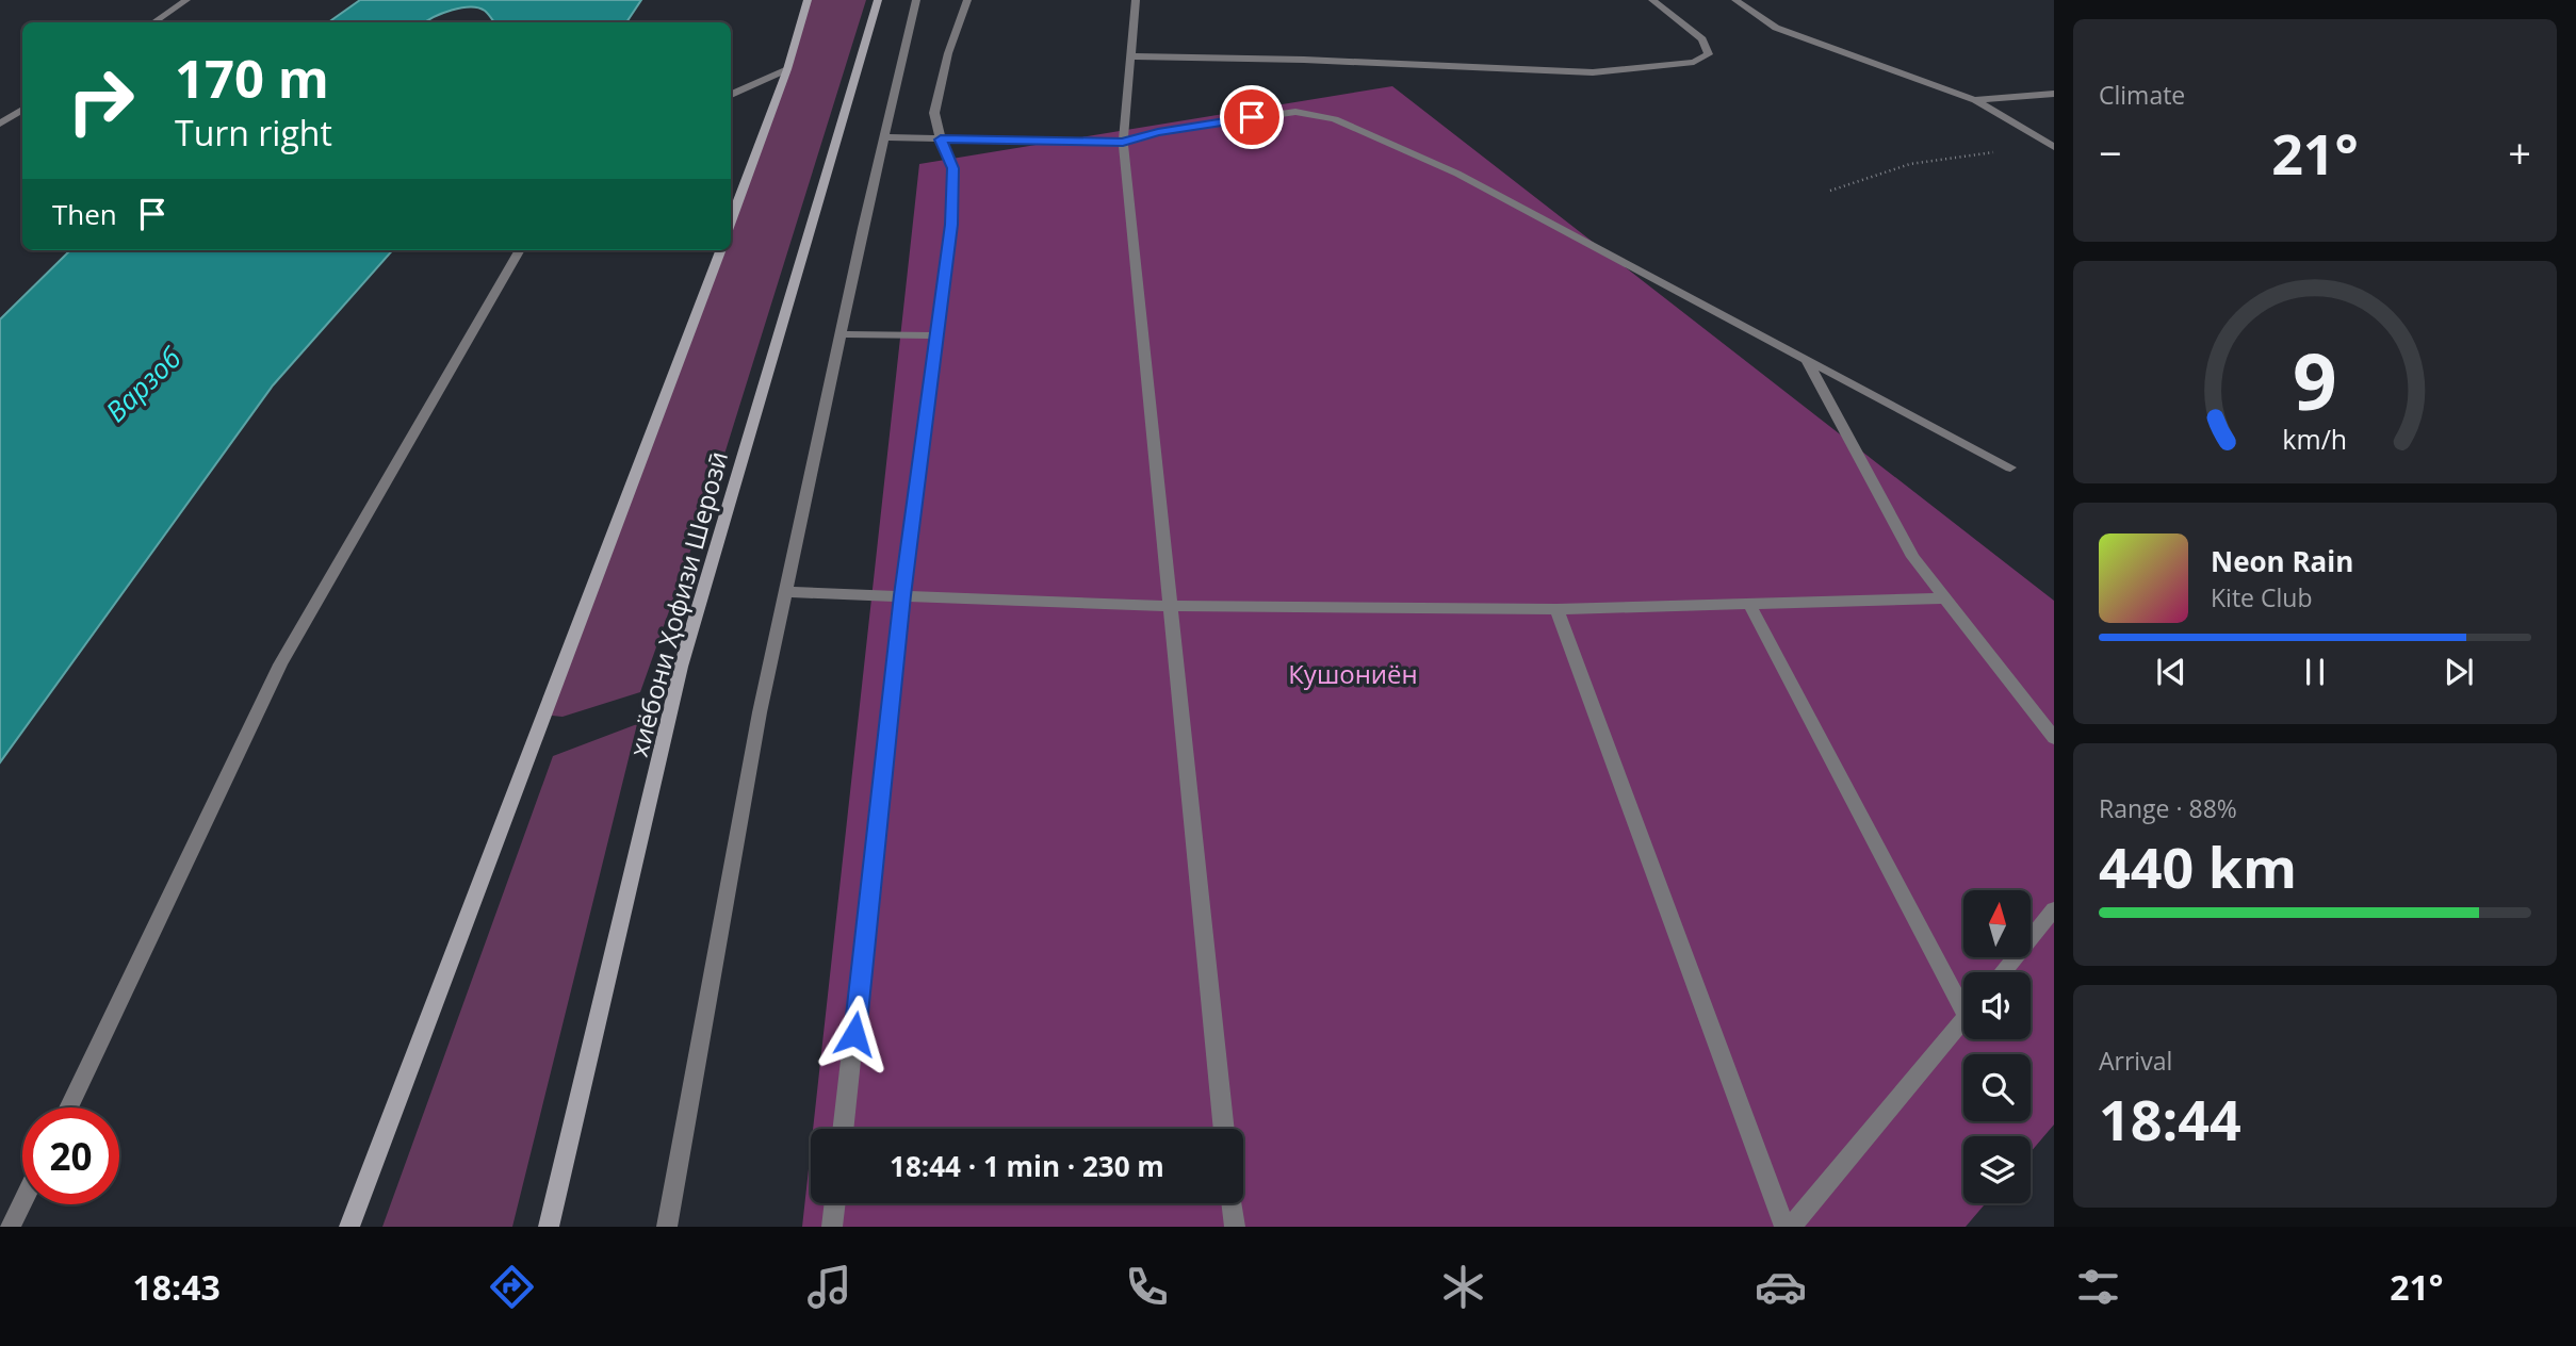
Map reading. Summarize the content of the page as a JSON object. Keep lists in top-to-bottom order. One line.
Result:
{"streets":{"main road":["хиёбони Ҳофизи Шерозӣ"]},"water":["Варзоб"],"parks":["Кушониён"],"north":"top","page":{"tile":["Climate",["Range · 88%","440 km"],["Arrival","18:44"]],"turn":["170 m","Turn right"],"heat":["−","21°","+"],"then":"Then","song":["Neon Rain","Kite Club"],"limit":"20","trip":"18:44 · 1 min · 230 m","tabs":["18:43","21°"],"gauge":["9","km/h"]}}
